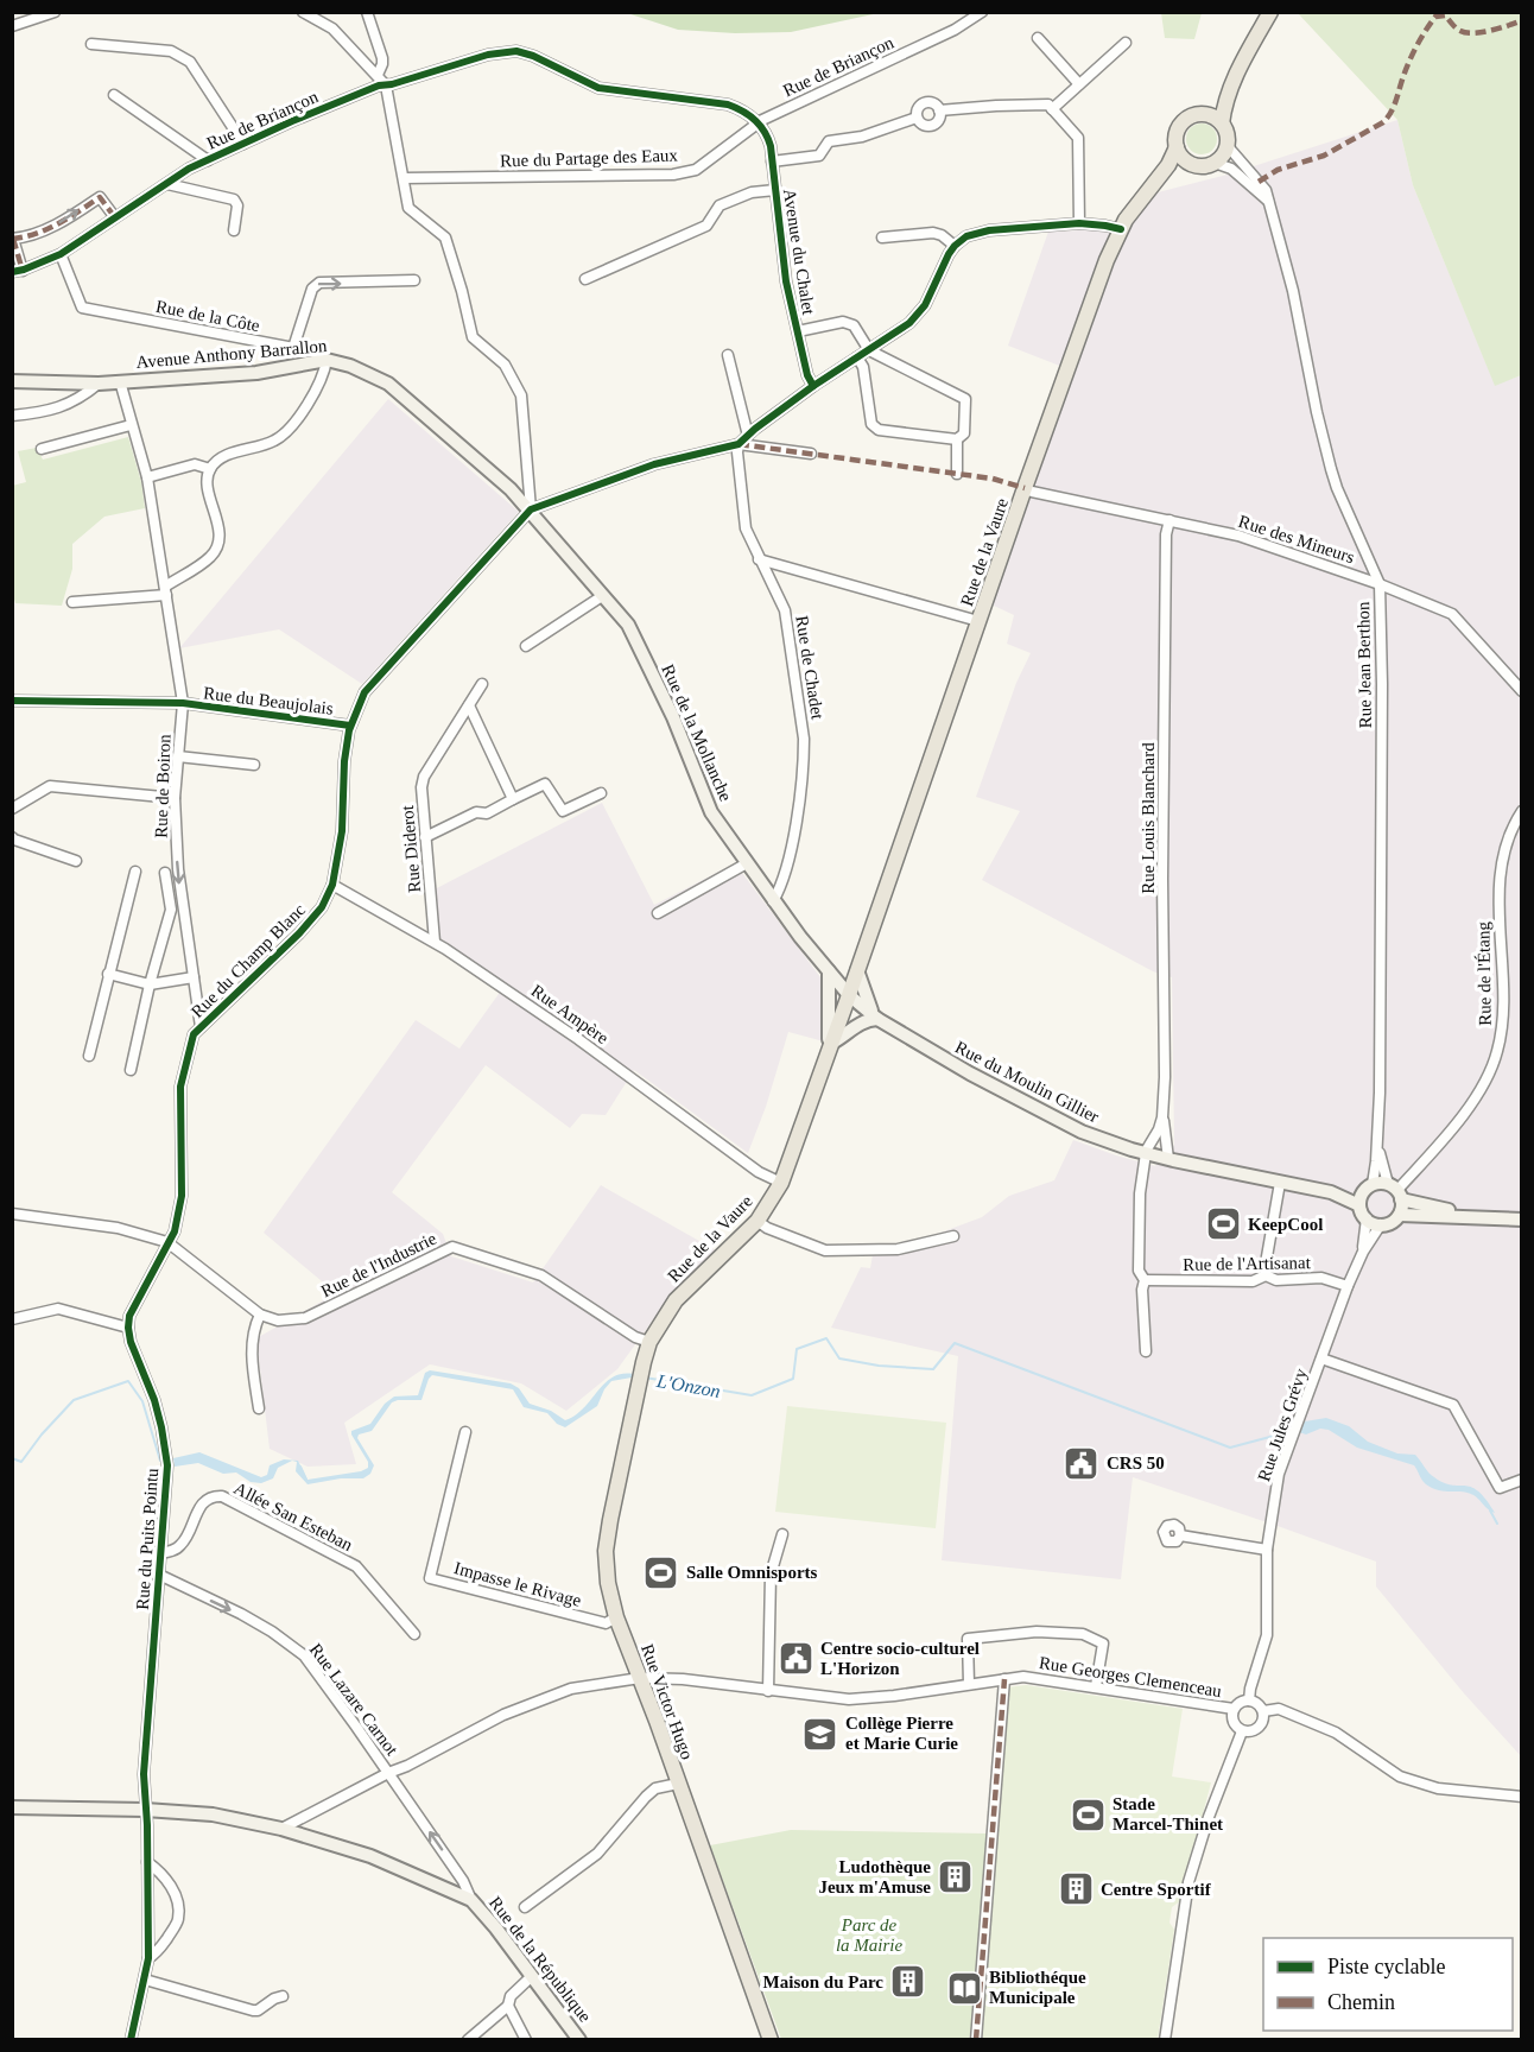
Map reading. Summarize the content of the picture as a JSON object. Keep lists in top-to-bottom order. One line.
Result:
{"streets":{"main road":["Avenue Anthony Barrallon","Rue de la Vaure","Rue de la Mollanche","Rue du Moulin Gillier","Rue Victor Hugo","Rue de la République"],"street":["Rue de Briançon","Rue du Partage des Eaux","Avenue du Chalet","Rue de la Côte","Rue des Mineurs","Rue Jean Berthon","Rue de Chadet","Rue du Beaujolais","Rue de Boiron","Rue Louis Blanchard","Rue Diderot","Rue du Champ Blanc","Rue de l'Étang","Rue Ampère","Rue de l'Artisanat","Rue de l'Industrie","Rue Jules Grévy","Allée San Esteban","Rue du Puits Pointu","Impasse le Rivage","Rue Georges Clemenceau","Rue Lazare Carnot"]},"crossings":[["Rue de Briançon","Rue du Partage des Eaux"],["Rue de Briançon","Avenue du Chalet"],["Rue de Briançon","Rue de la Côte"],["Rue du Partage des Eaux","Avenue du Chalet"],["Rue de la Côte","Avenue Anthony Barrallon"],["Avenue Anthony Barrallon","Rue de la Mollanche"],["Avenue Anthony Barrallon","Rue de Boiron"],["Avenue Anthony Barrallon","Rue du Champ Blanc"],["Rue des Mineurs","Rue de la Vaure"],["Rue des Mineurs","Rue Jean Berthon"],["Rue des Mineurs","Rue Louis Blanchard"],["Rue de la Vaure","Rue Jean Berthon"],["Rue de la Vaure","Rue de la Mollanche"],["Rue de la Vaure","Rue Ampère"],["Rue de la Vaure","Rue du Moulin Gillier"],["Rue de la Vaure","Rue de l'Industrie"],["Rue de la Vaure","Rue Victor Hugo"],["Rue de Chadet","Rue de la Mollanche"],["Rue du Beaujolais","Rue de Boiron"],["Rue du Beaujolais","Rue du Champ Blanc"],["Rue de la Mollanche","Rue du Champ Blanc"],["Rue de la Mollanche","Rue du Moulin Gillier"],["Rue de Boiron","Rue du Champ Blanc"],["Rue Louis Blanchard","Rue du Moulin Gillier"],["Rue Diderot","Rue Ampère"],["Rue du Champ Blanc","Rue Ampère"],["Rue de l'Artisanat","Rue Jules Grévy"],["Rue Jules Grévy","Rue Georges Clemenceau"],["Allée San Esteban","Rue du Puits Pointu"],["Rue du Puits Pointu","Rue Lazare Carnot"],["Rue du Puits Pointu","Rue de la République"],["Impasse le Rivage","Rue Victor Hugo"],["Rue Georges Clemenceau","Rue Lazare Carnot"],["Rue Georges Clemenceau","Rue Victor Hugo"],["Rue Georges Clemenceau","Rue de la République"],["Rue Lazare Carnot","Rue de la République"]],"water":["L'Onzon"],"parks":["Parc de la Mairie"],"places":{"sports":["KeepCool","Salle Omnisports","Stade Marcel-Thinet"],"public building":["CRS 50","Centre socio-culturel L'Horizon"],"school or university":["Collège Pierre et Marie Curie"],"building":["Ludothèque Jeux m'Amuse","Centre Sportif","Maison du Parc"],"library":["Bibliothéque Municipale"]},"legend":["Piste cyclable","Chemin"]}
